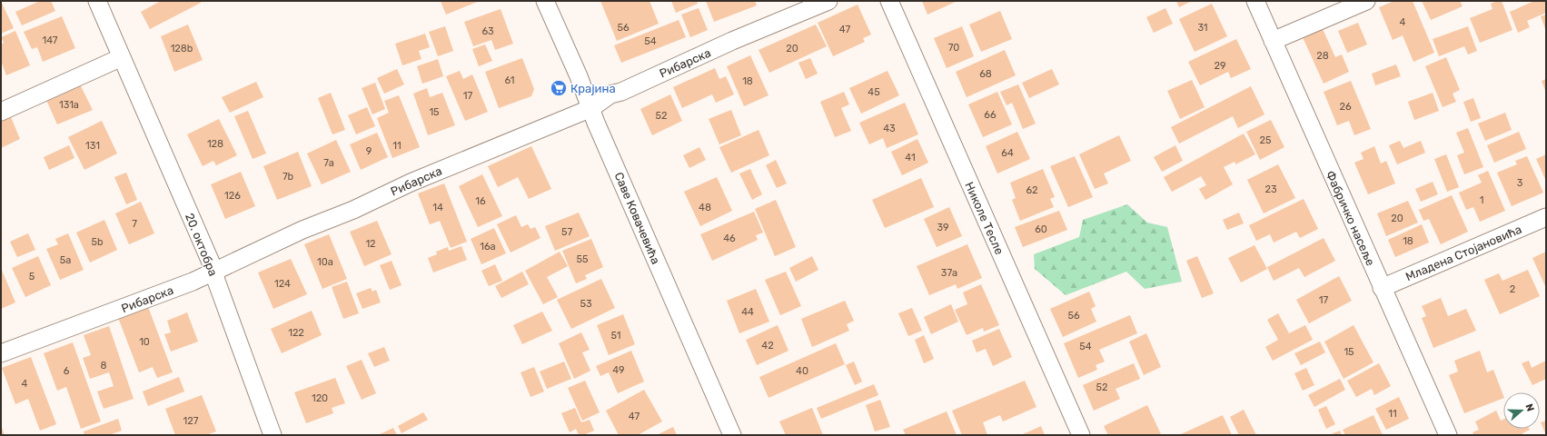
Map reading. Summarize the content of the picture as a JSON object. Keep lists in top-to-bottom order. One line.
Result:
{"streets":{"street":["Рибарска","Саве Ковачевића","Николе Тесле","Фабричко насеље","20. октобра","Младена Стојановића"]},"crossings":[["Рибарска","Саве Ковачевића"],["Рибарска","20. октобра"],["Фабричко насеље","Младена Стојановића"]],"places":{"supermarket":["Крајина"]},"house_numbers":["4","56","31","47","63","147","54","70","128b","20","28","29","68","61","18","45","17","131a","26","15","66","52","43","25","128","131","11","9","64","41","7a","7b","3","23","62","126","1","16","14","48","20","7","39","60","57","46","18","5b","12","16a","55","5a","10a","37a","5","124","2","17","53","44","56","122","51","10","42","54","15","8","49","6","40","4","52","120","11","47","127"],"north":"right"}
